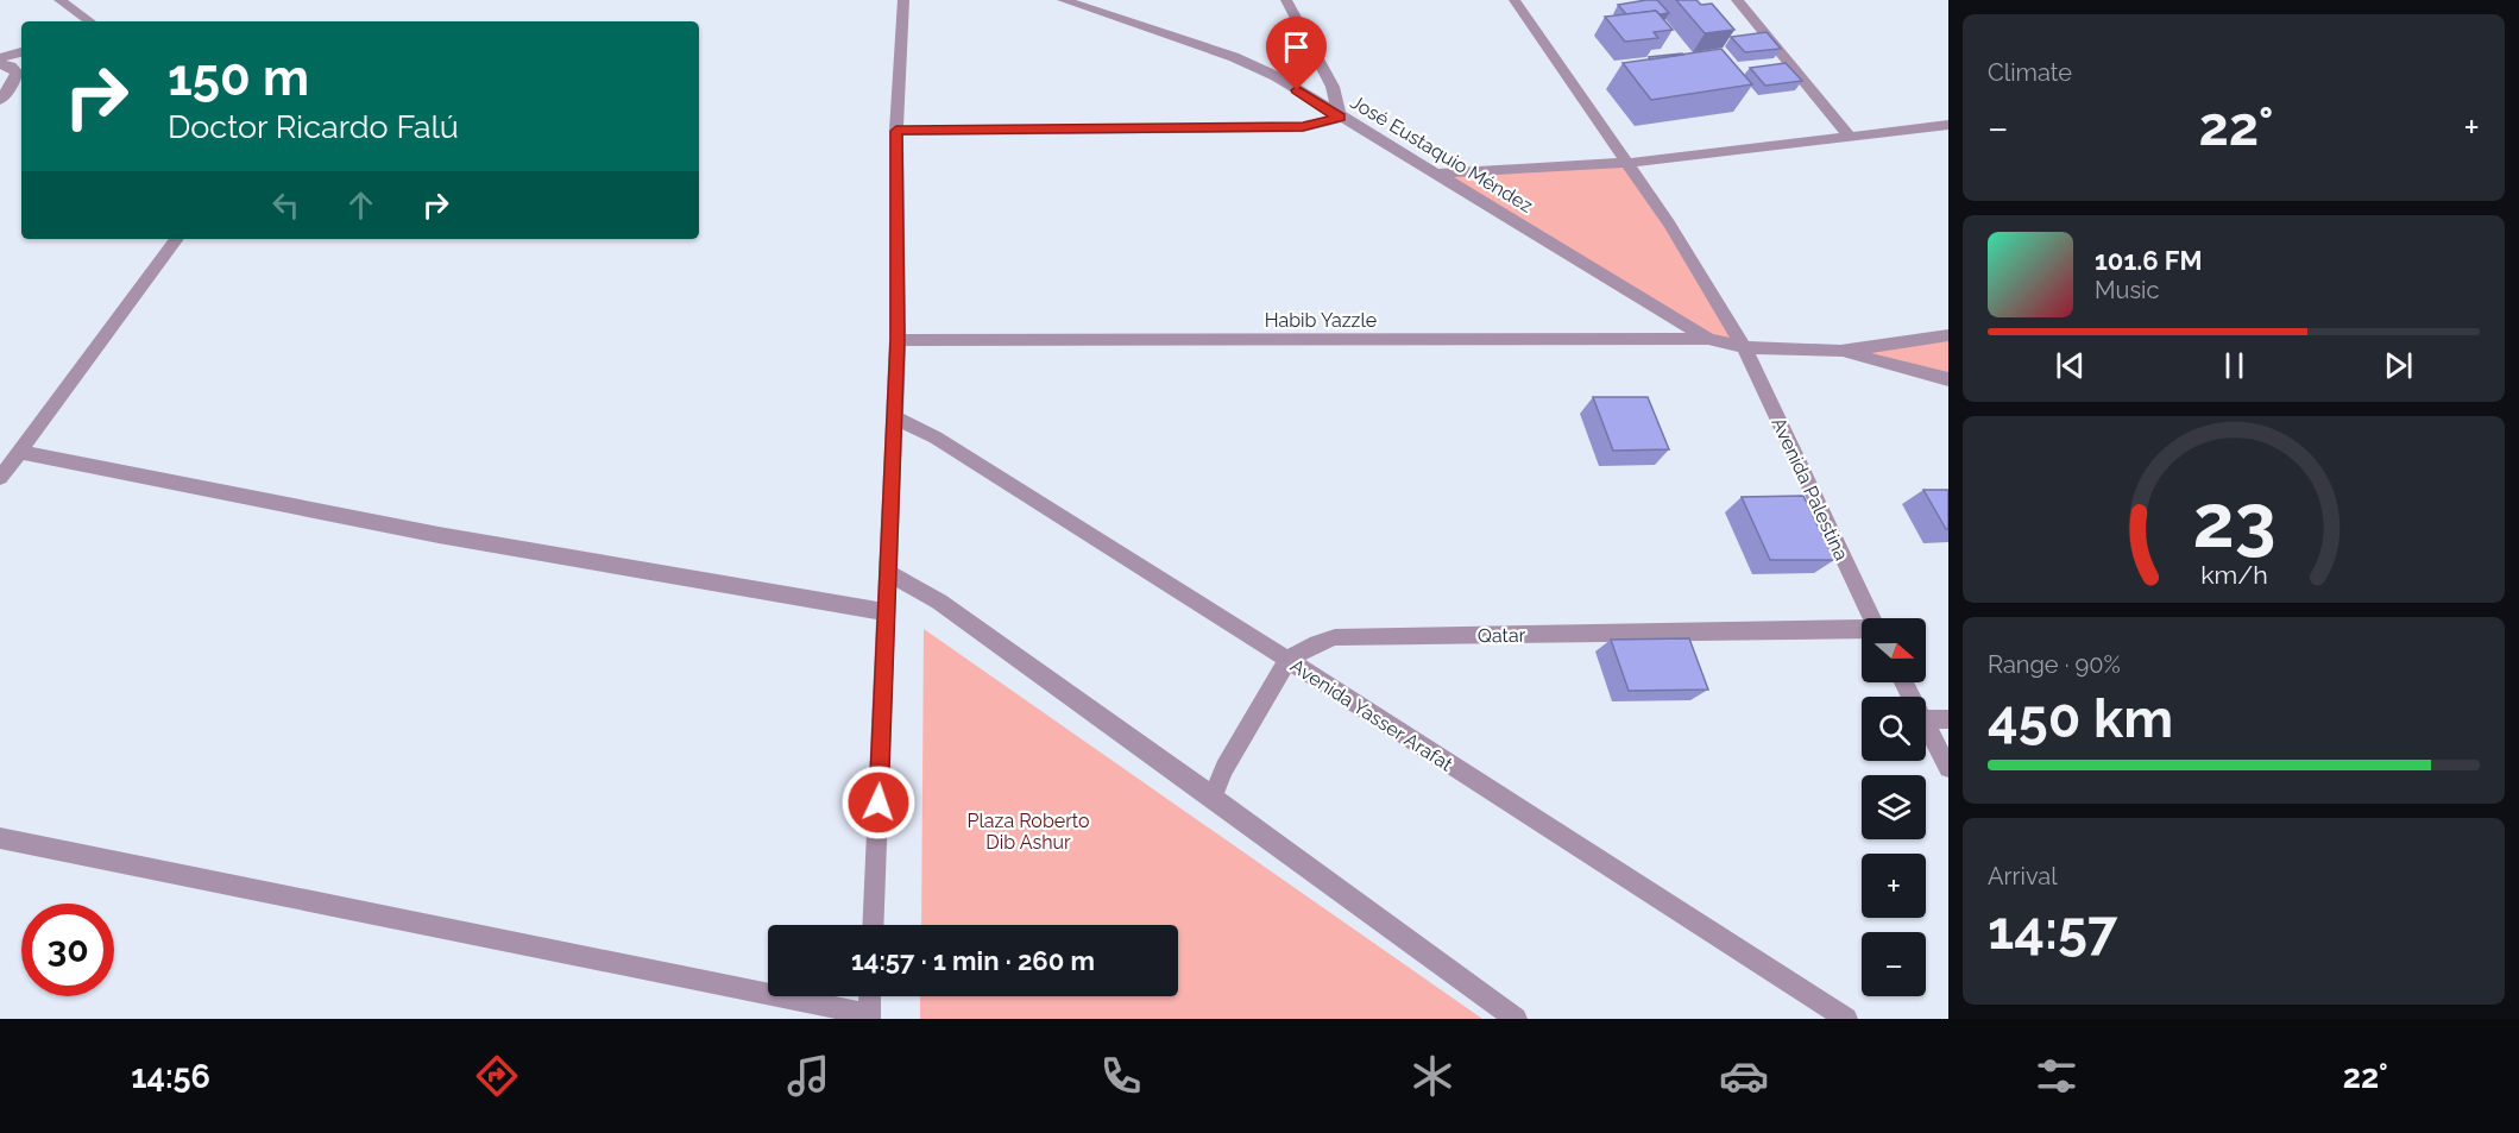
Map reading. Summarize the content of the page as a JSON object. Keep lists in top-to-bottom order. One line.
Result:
{"streets":{"street":["José Eustaquio Méndez","Habib Yazzle","Avenida Palestina","Qatar","Avenida Yasser Arafat"]},"crossings":[["José Eustaquio Méndez","Habib Yazzle"],["Habib Yazzle","Avenida Palestina"],["Qatar","Avenida Yasser Arafat"]],"parks":["Plaza Roberto Dib Ashur"],"north":"right","page":{"tile":["Climate",["Range · 90%","450 km"],["Arrival","14:57"]],"turn":["150 m","Doctor Ricardo Falú"],"heat":["−","22°","+"],"song":["101.6 FM","Music"],"map_buttons":["+","−"],"limit":"30","trip":"14:57 · 1 min · 260 m","tabs":["14:56","22°"],"gauge":["23","km/h"]}}
